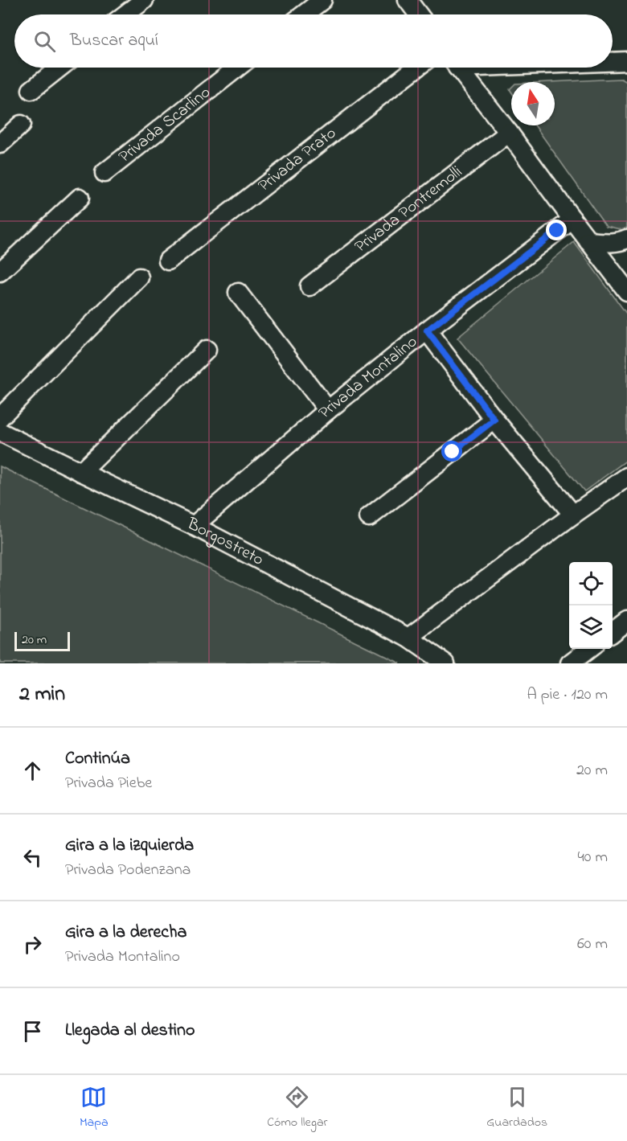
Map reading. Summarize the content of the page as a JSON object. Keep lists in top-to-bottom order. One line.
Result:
{"streets":{"street":["Privada Scarlino","Privada Prato","Privada Pontremolli","Privada Montalino","Borgostreto"]},"crossings":[["Privada Montalino","Borgostreto"]],"scale_bar":"20 m","north":"top","page":{"search":"Buscar aquí","scale":"20 m","heading":["2 min","A pie · 120 m"],"list":[["Continúa","Privada Piebe","20 m"],["Gira a la izquierda","Privada Podenzana","40 m"],["Gira a la derecha","Privada Montalino","60 m"],"Llegada al destino"],"nav":["Mapa","Cómo llegar","Guardados"]}}
